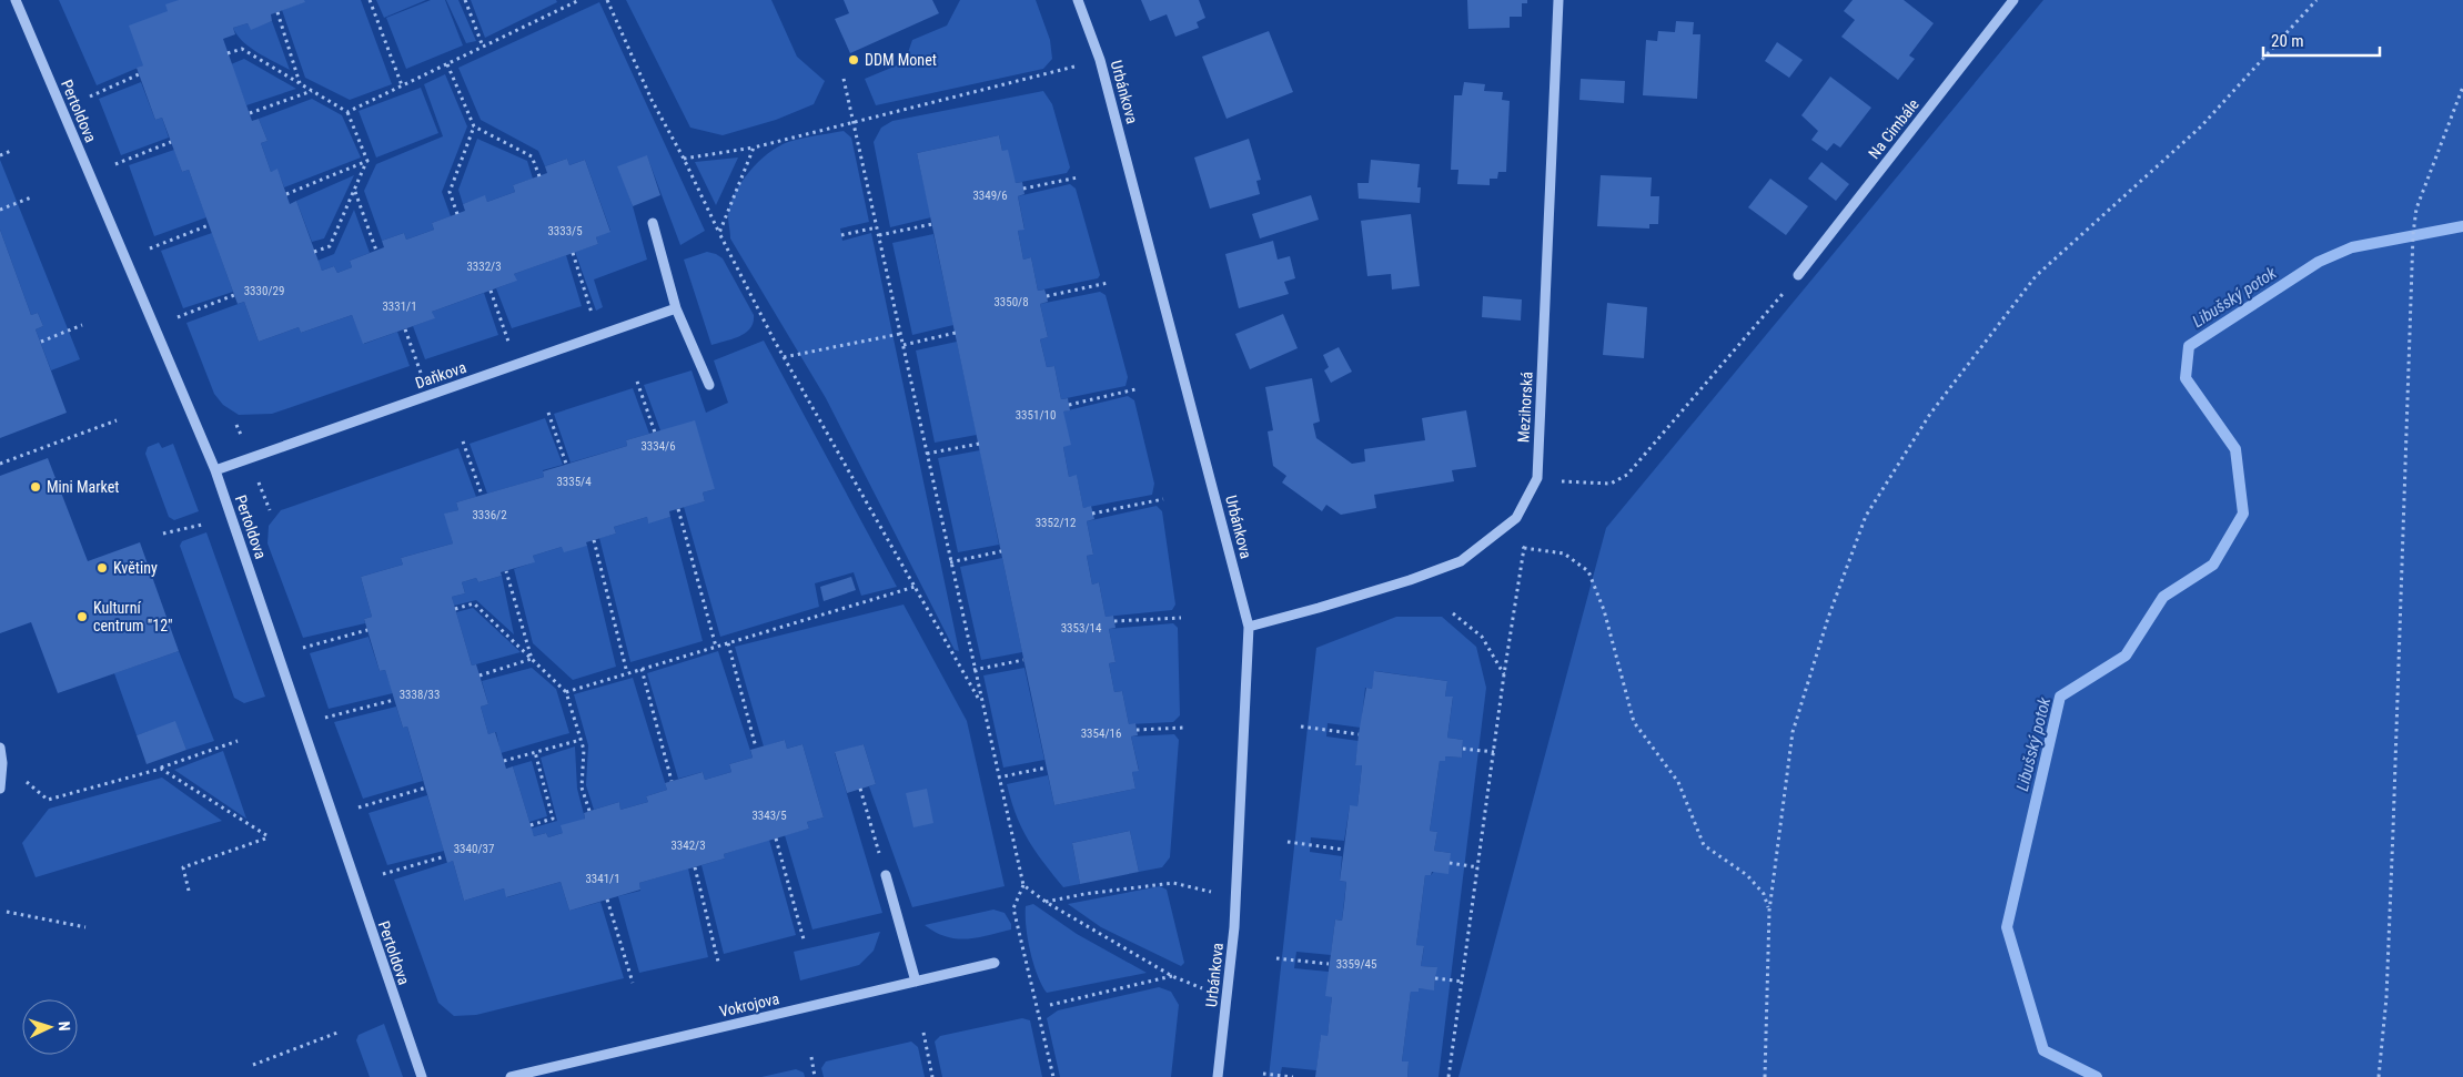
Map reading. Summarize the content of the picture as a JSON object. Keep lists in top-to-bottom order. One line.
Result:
{"streets":{"street":["Urbánkova","Pertoldova","Na Cimbále","Daňkova","Mezihorská","Vokrojova"]},"crossings":[["Urbánkova","Mezihorská"],["Pertoldova","Daňkova"]],"water":["Libušský potok"],"places":["DDM Monet","Mini Market","Květiny","Kulturní centrum \"12\""],"house_numbers":["3349/6","3333/5","3332/3","3330/29","3350/8","3331/1","3351/10","3334/6","3335/4","3336/2","3352/12","3353/14","3338/33","3354/16","3343/5","3342/3","3340/37","3341/1","3359/45"],"scale_bar":"20 m","north":"right"}
